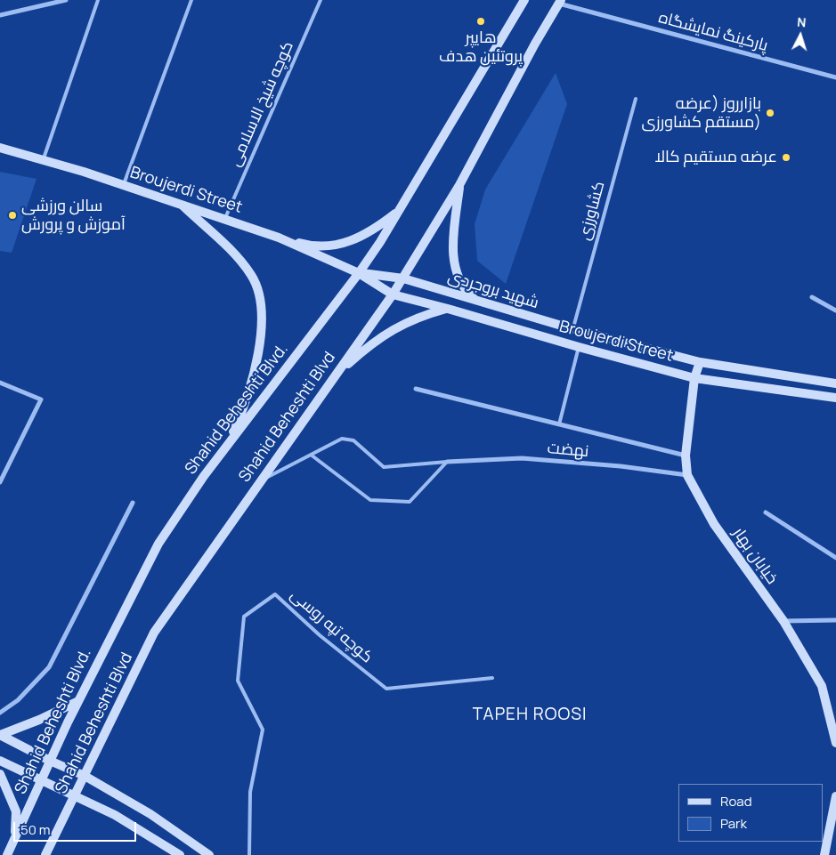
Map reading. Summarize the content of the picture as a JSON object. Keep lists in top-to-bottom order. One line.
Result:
{"streets":{"main road":["Broujerdi Street","شهید بروجردی","Shahid Beheshti Blvd.","Shahid Beheshti Blvd","خیابان بهار"],"street":["پارکینگ نمایشگاه","نهضت"],"lane":["کوچه شیخ الاسلامی","کشاورزی","کوچه تپه روسی"]},"crossings":[["پارکینگ نمایشگاه","Shahid Beheshti Blvd"],["کوچه شیخ الاسلامی","Broujerdi Street"],["Broujerdi Street","شهید بروجردی"],["Broujerdi Street","Shahid Beheshti Blvd."],["Broujerdi Street","Shahid Beheshti Blvd"],["Broujerdi Street","نهضت"],["Broujerdi Street","خیابان بهار"],["کشاورزی","شهید بروجردی"],["شهید بروجردی","Shahid Beheshti Blvd."],["شهید بروجردی","Shahid Beheshti Blvd"],["شهید بروجردی","خیابان بهار"],["نهضت","خیابان بهار"]],"districts":["TAPEH ROOSI"],"places":["هایپر پروتئین هدف","بازارروز (عرضه مستقم کشاورزی)","عرضه مستقیم کالا","سالن ورزشی آموزش و پرورش"],"legend":["Road","Park"],"scale_bar":"50 m","north":"top"}
